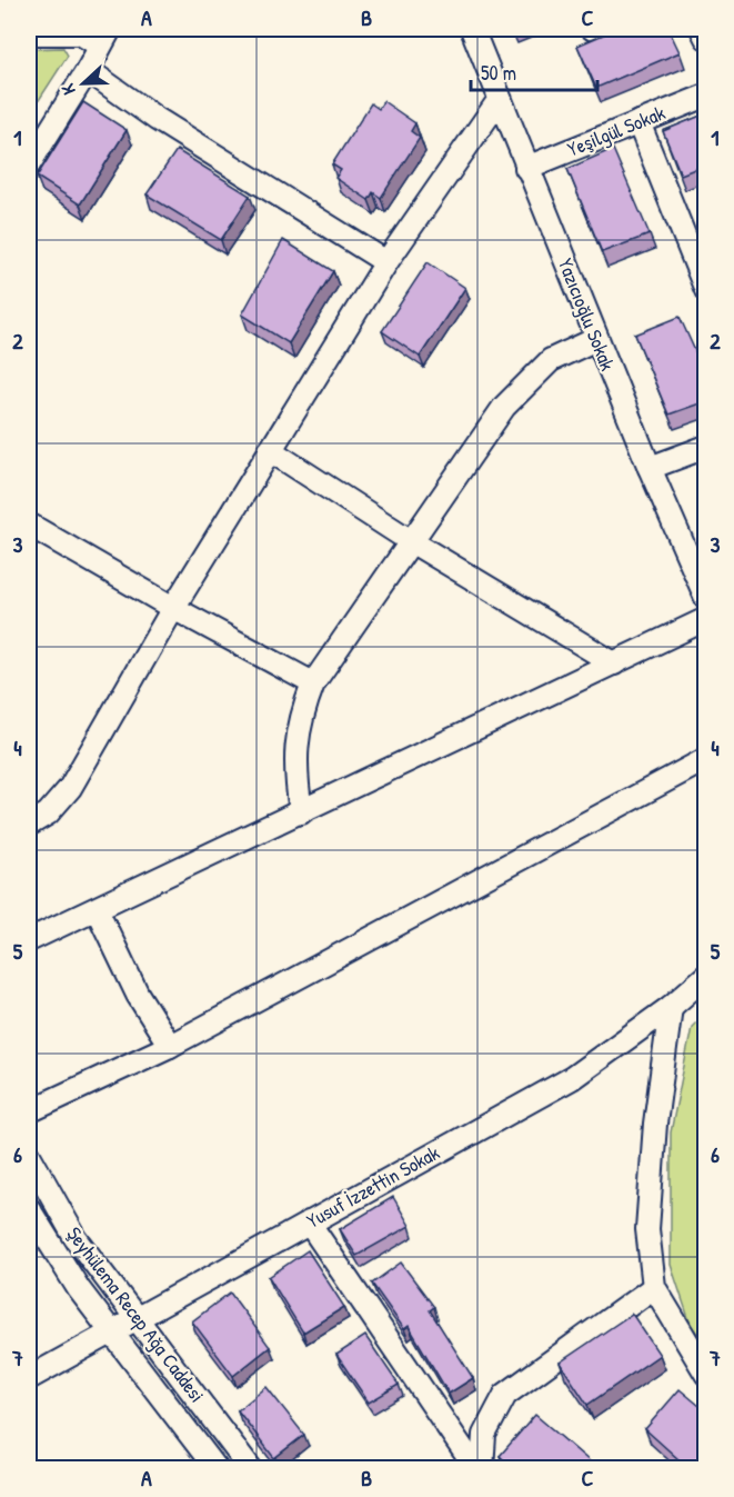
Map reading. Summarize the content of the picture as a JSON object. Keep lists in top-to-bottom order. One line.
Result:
{"streets":{"street":["Yeşilgül Sokak","Yazıcıoğlu Sokak","Yusuf İzzettin Sokak","Şeyhülema Recep Ağa Caddesi"]},"crossings":[["Yeşilgül Sokak","Yazıcıoğlu Sokak"],["Yusuf İzzettin Sokak","Şeyhülema Recep Ağa Caddesi"]],"scale_bar":"50 m","north":"left","grid":{"columns":["A","B","C"],"rows":["1","2","3","4","5","6","7"]}}
